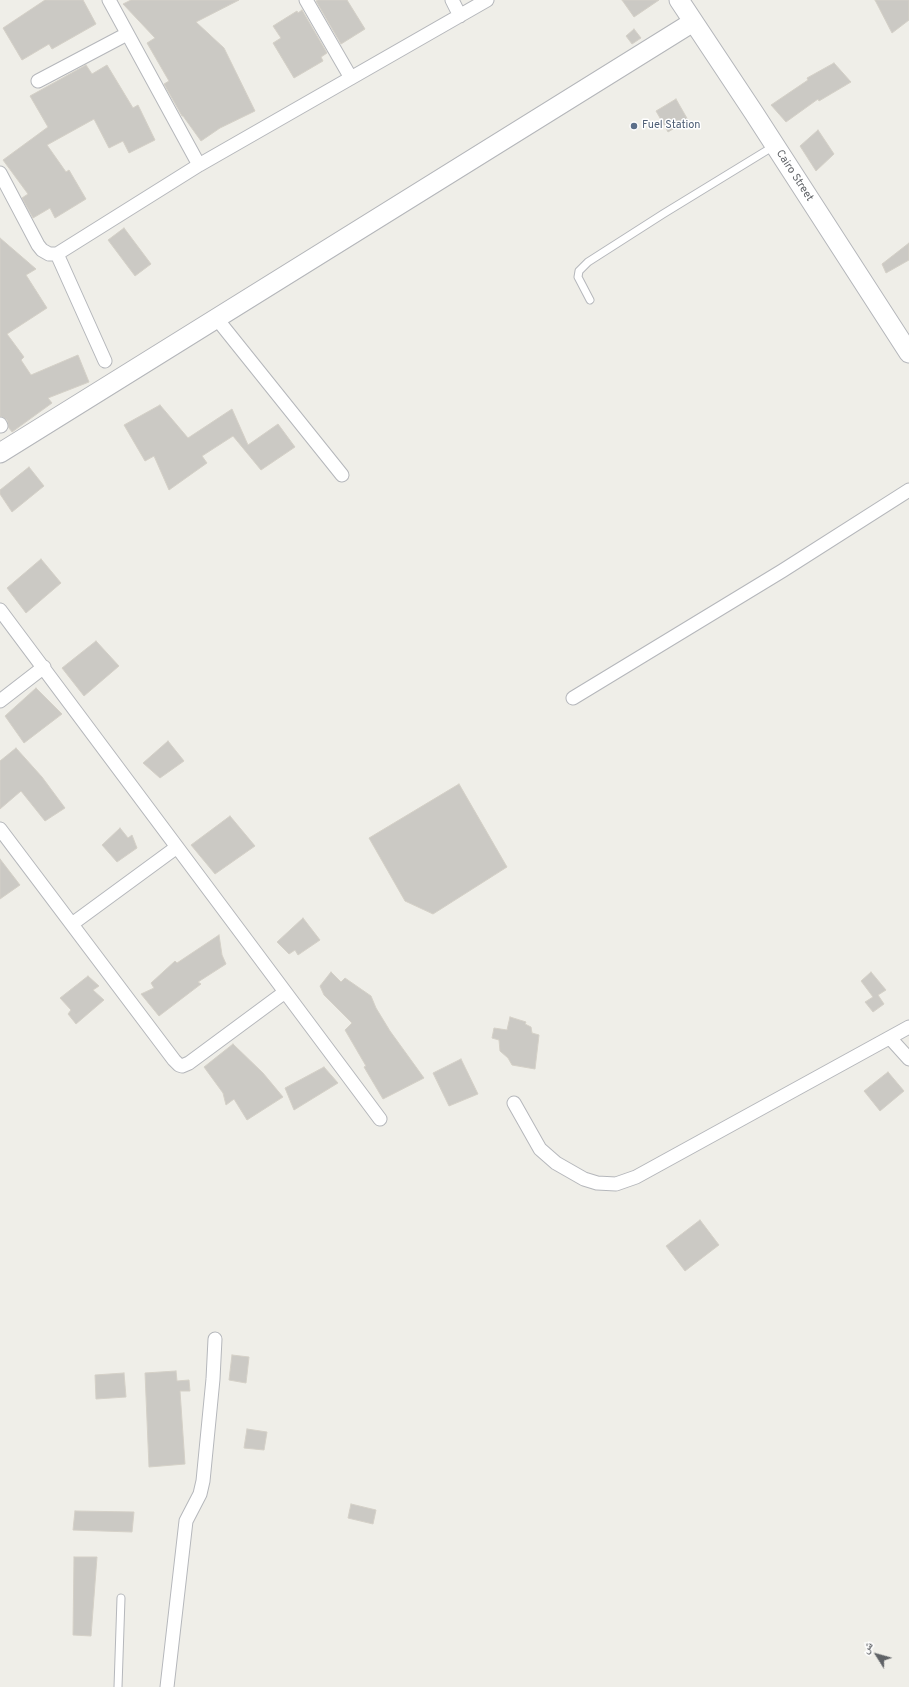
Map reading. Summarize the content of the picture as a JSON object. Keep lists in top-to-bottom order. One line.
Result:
{"streets":{"street":["Cairo Street"]},"places":["Fuel Station"],"north":"top left"}
